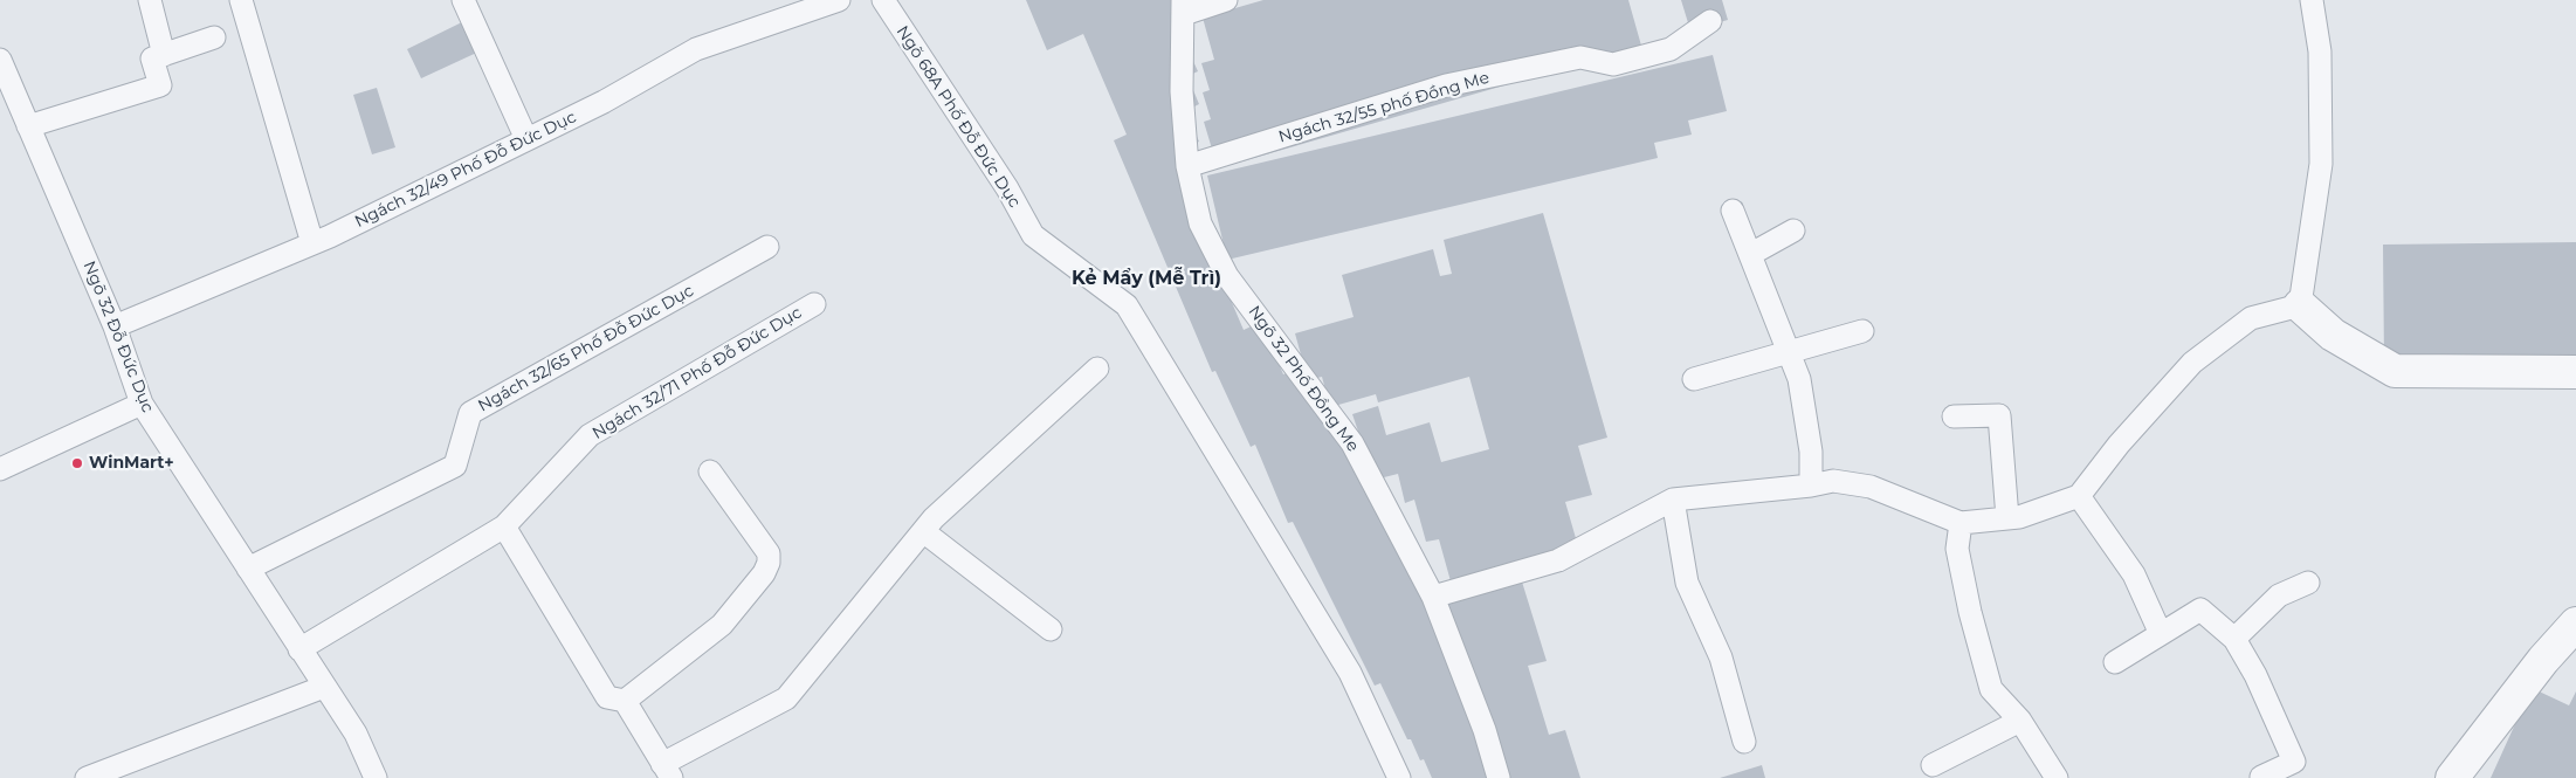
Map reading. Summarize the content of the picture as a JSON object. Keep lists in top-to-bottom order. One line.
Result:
{"streets":{"lane":["Ngách 32/55 phố Đồng Me","Ngõ 68A Phố Đỗ Đức Dục","Ngách 32/49 Phố Đỗ Đức Dục","Ngõ 32 Đỗ Đức Dục","Ngách 32/65 Phố Đỗ Đức Dục","Ngách 32/71 Phố Đỗ Đức Dục","Ngõ 32 Phố Đồng Me"]},"crossings":[["Ngách 32/55 phố Đồng Me","Ngõ 32 Phố Đồng Me"],["Ngách 32/49 Phố Đỗ Đức Dục","Ngõ 32 Đỗ Đức Dục"],["Ngõ 32 Đỗ Đức Dục","Ngách 32/65 Phố Đỗ Đức Dục"],["Ngõ 32 Đỗ Đức Dục","Ngách 32/71 Phố Đỗ Đức Dục"]],"districts":["Kẻ Mẩy (Mễ Trì)"],"places":["WinMart+"]}
